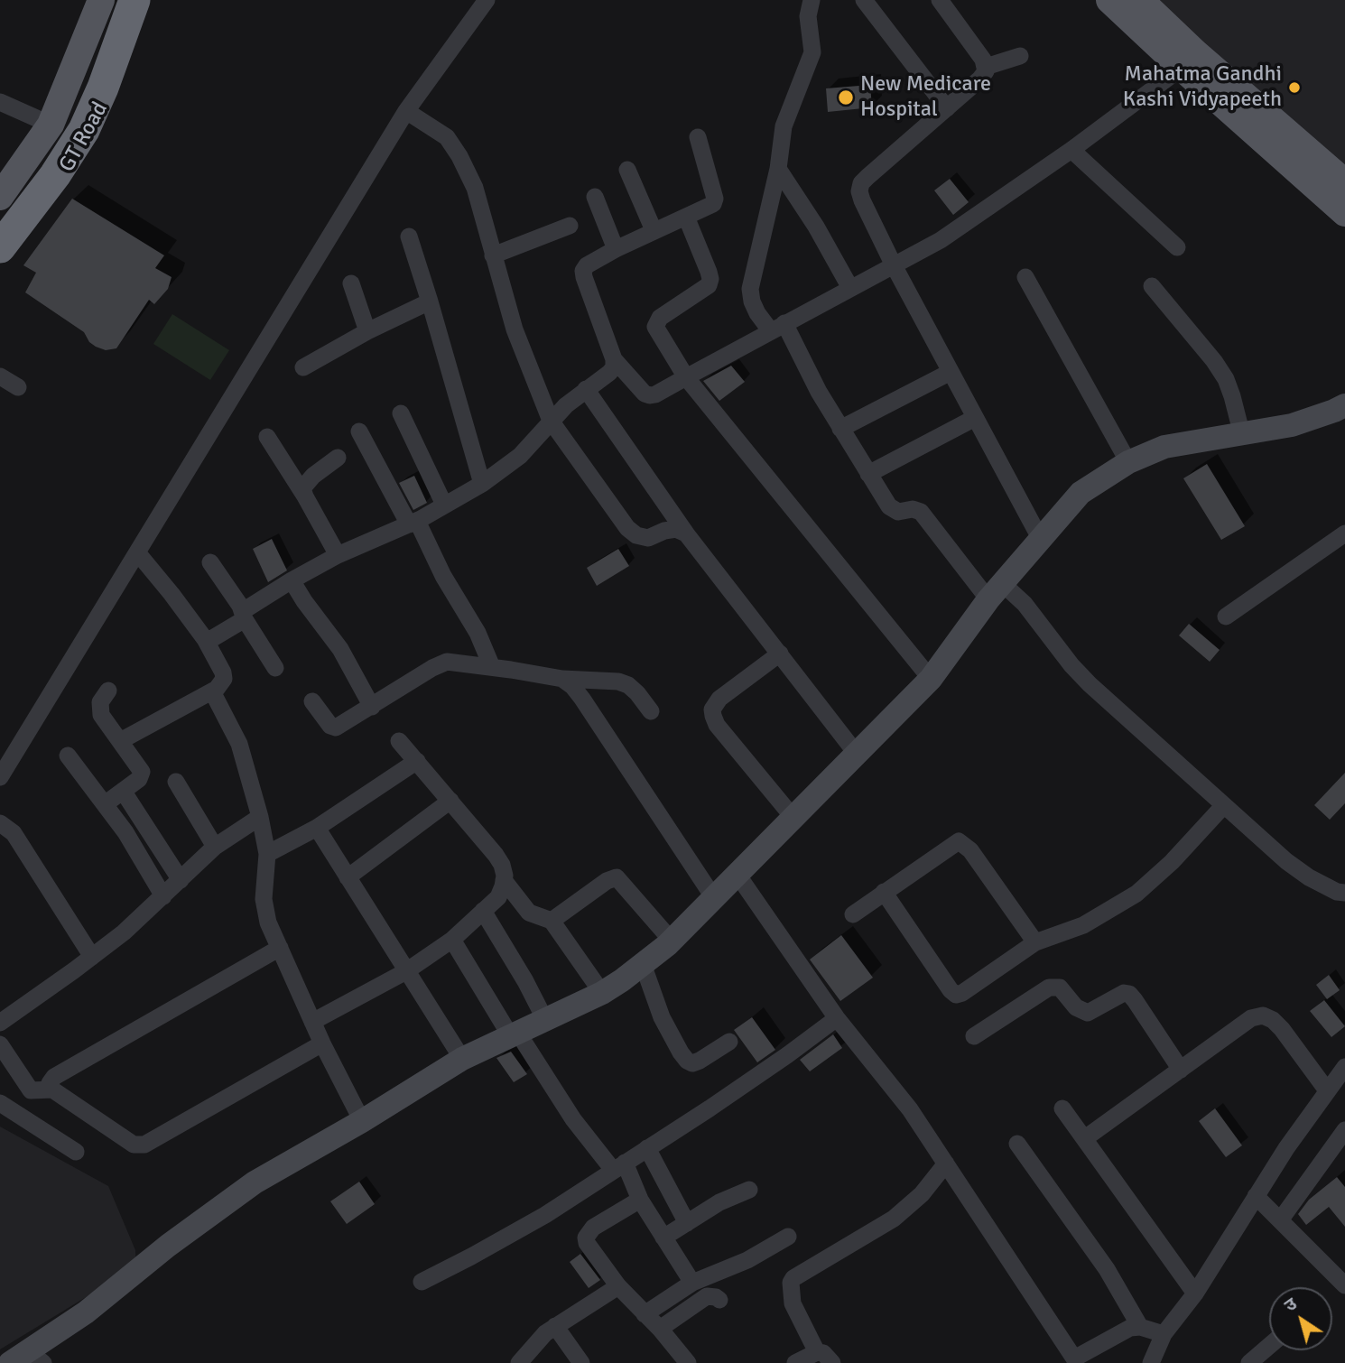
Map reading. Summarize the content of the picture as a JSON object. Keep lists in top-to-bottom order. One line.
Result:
{"streets":{"main road":["GT Road"]},"places":["Mahatma Gandhi Kashi Vidyapeeth","New Medicare Hospital"],"north":"top left"}
